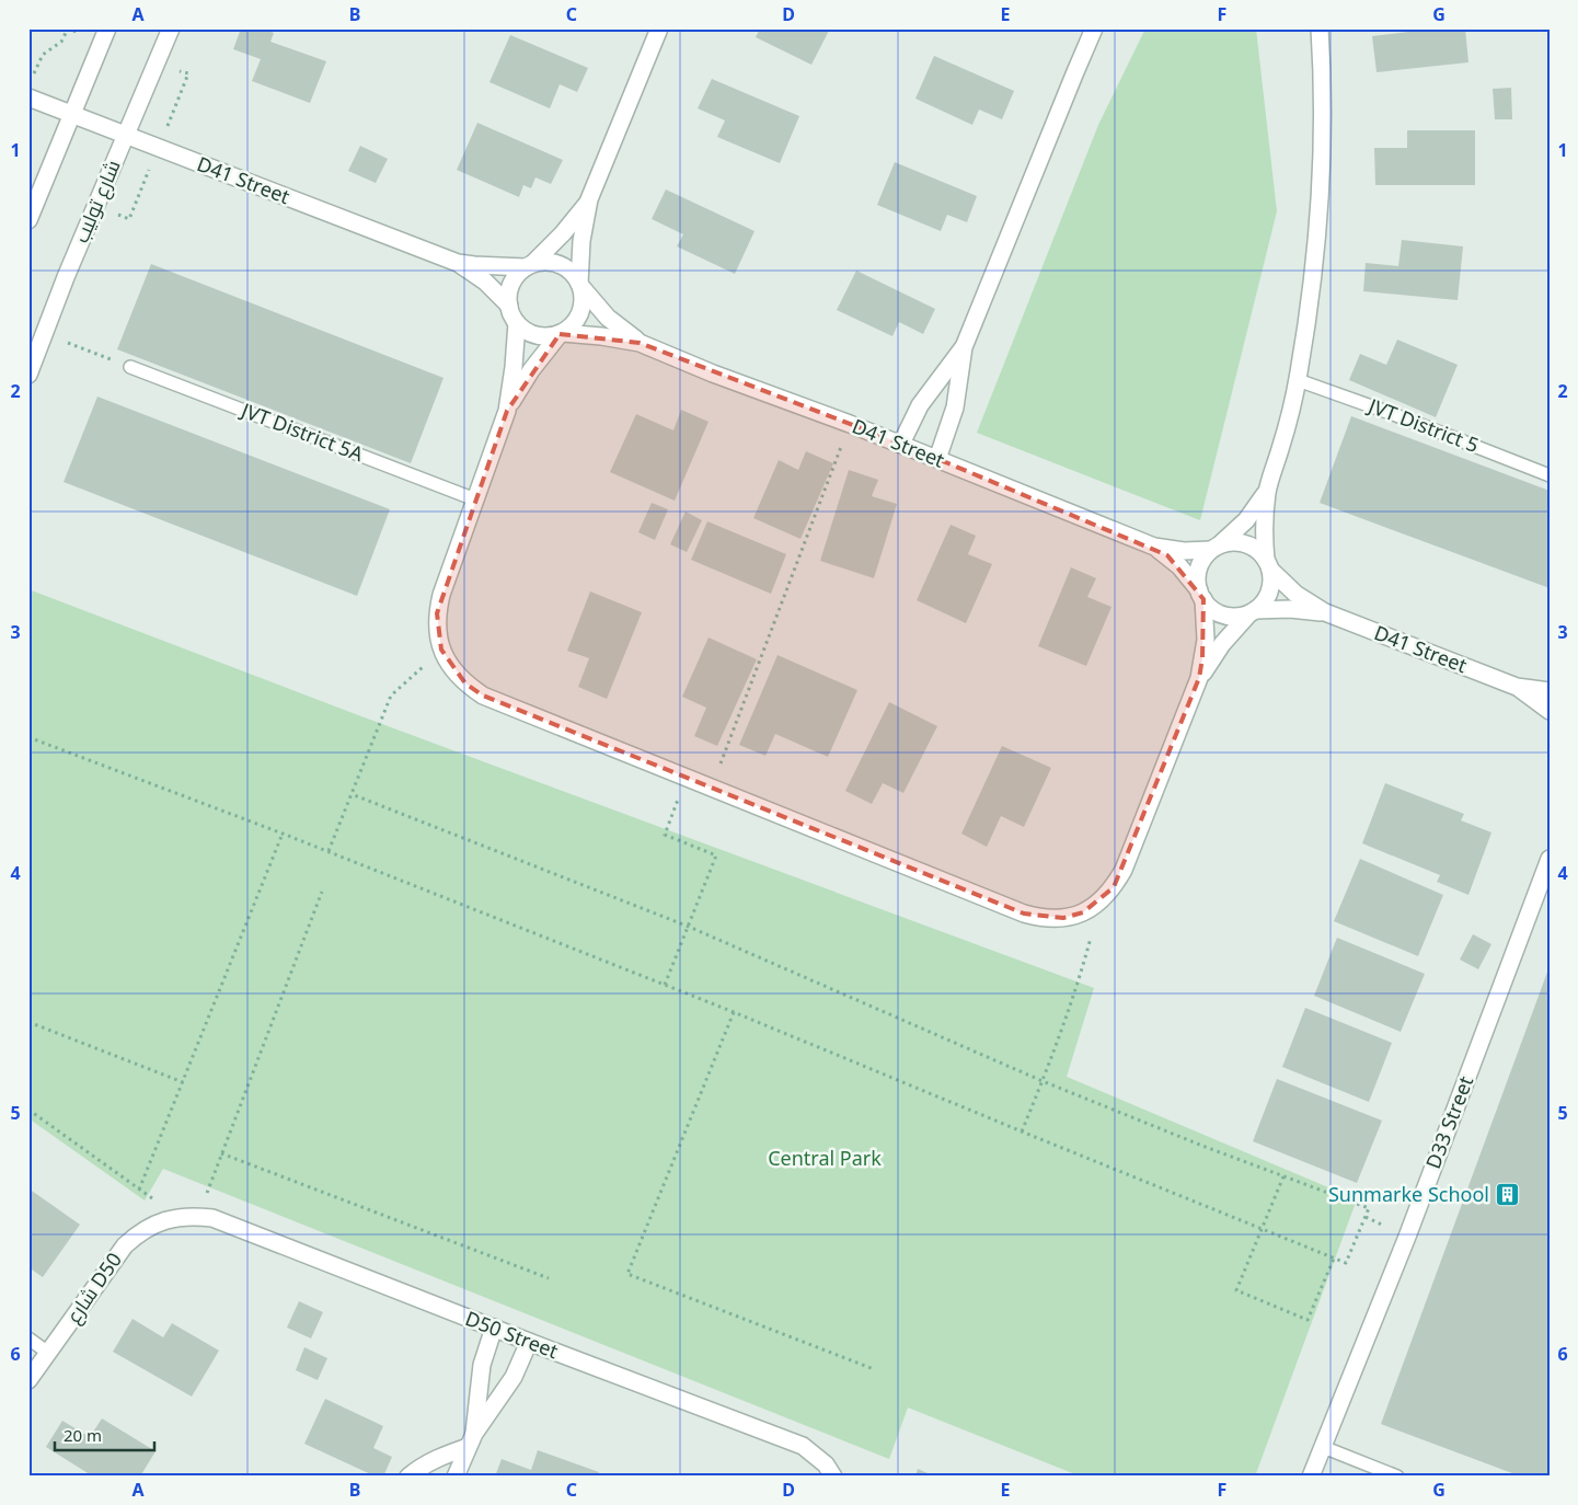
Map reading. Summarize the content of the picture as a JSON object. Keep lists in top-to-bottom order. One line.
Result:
{"streets":{"street":["D41 Street","شارع توليب","D33 Street","شارع D50","D50 Street"],"lane":["JVT District 5","JVT District 5A"]},"crossings":[["D41 Street","شارع توليب"],["شارع D50","D50 Street"]],"parks":["Central Park"],"places":{"building":["Sunmarke School"]},"scale_bar":"20 m","grid":{"columns":["A","B","C","D","E","F","G"],"rows":["1","2","3","4","5","6"]}}
